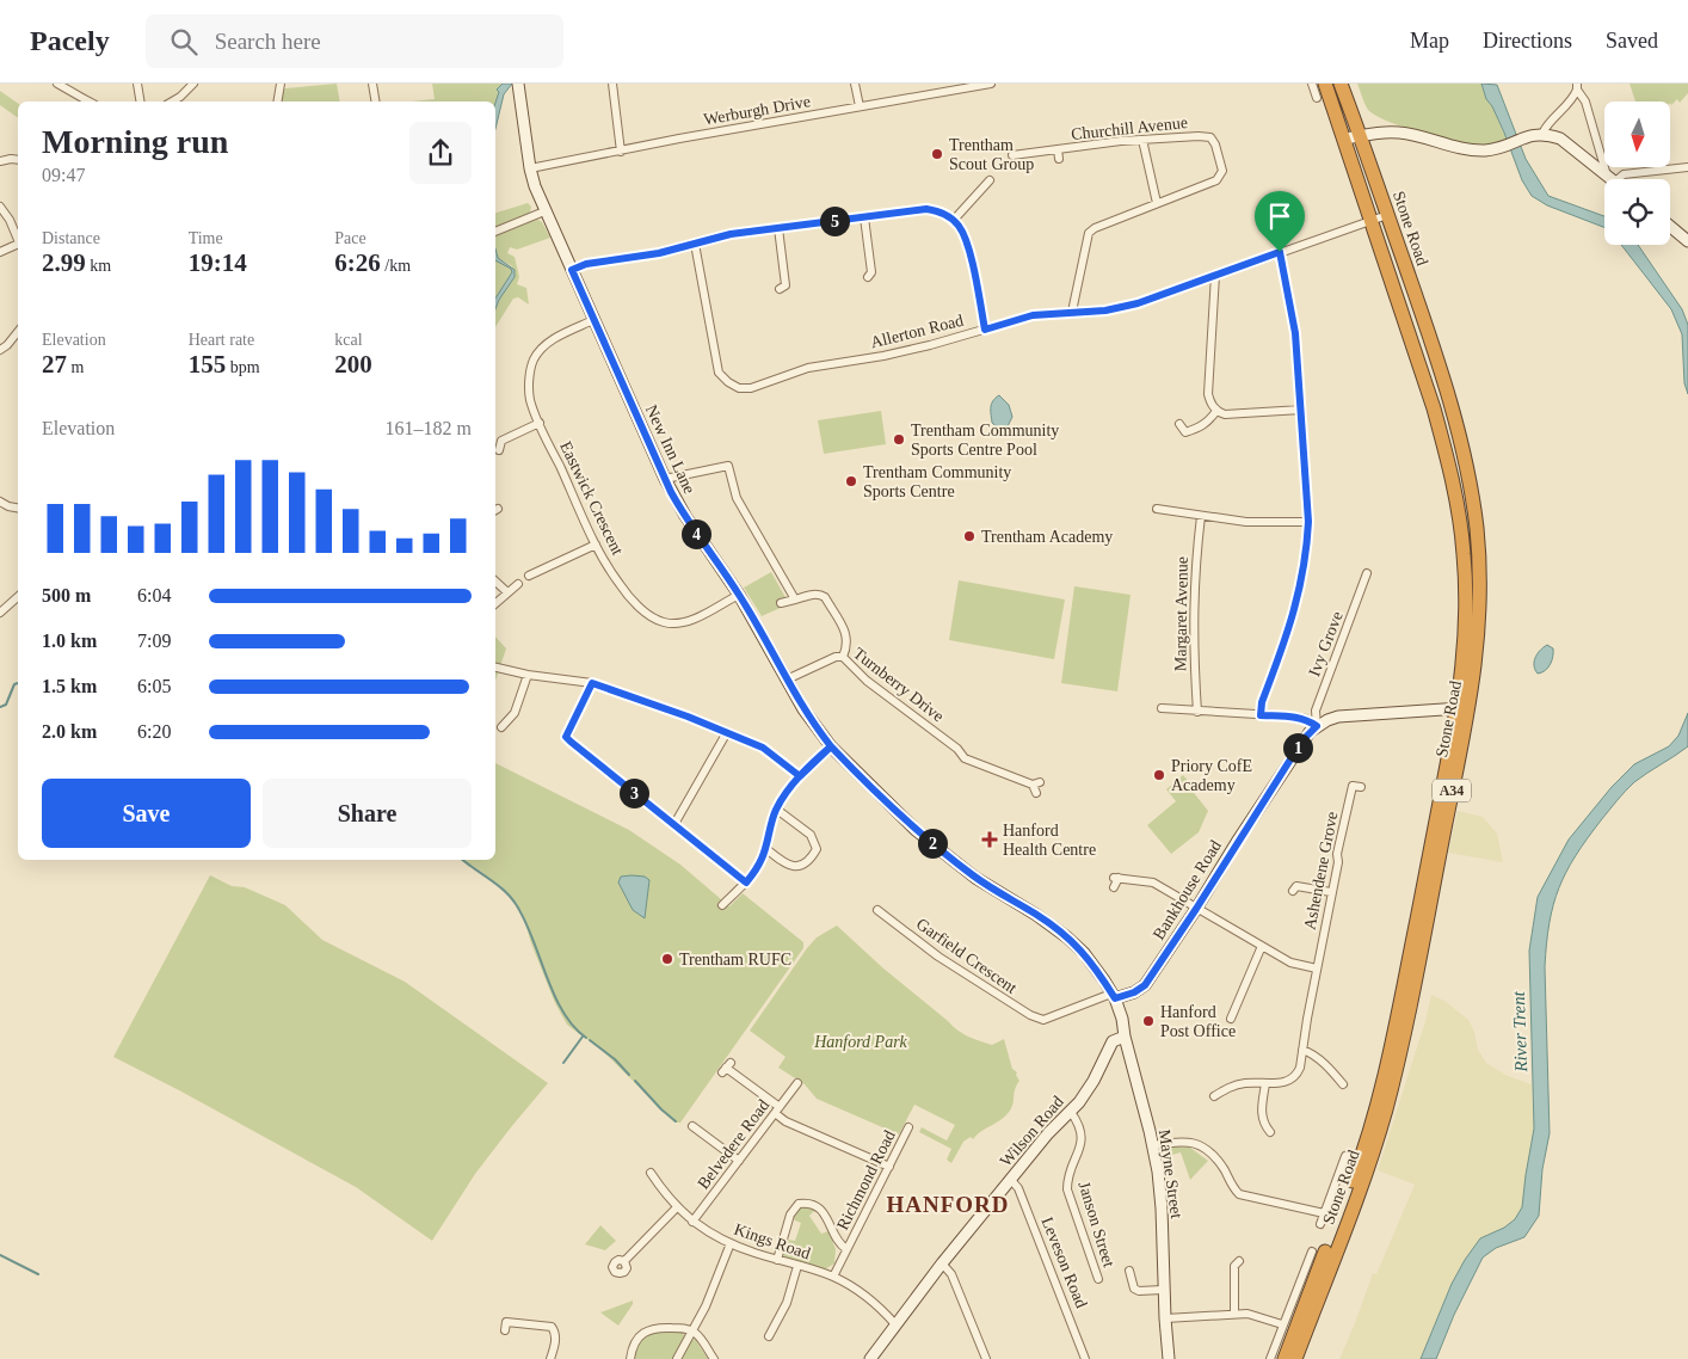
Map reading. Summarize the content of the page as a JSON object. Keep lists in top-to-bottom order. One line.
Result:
{"streets":{"highway":["Stone Road","A34"],"street":["Werburgh Drive","Churchill Avenue","Allerton Road","New Inn Lane","Eastwick Crescent","Margaret Avenue","Ivy Grove","Turnberry Drive","Ashendene Grove","Bankhouse Road","Garfield Crescent","Wilson Road","Belvedere Road","Mayne Street","Richmond Road","Janson Street","Kings Road","Leveson Road"]},"crossings":[["Werburgh Drive","New Inn Lane"],["Stone Road","Allerton Road"],["Stone Road","Bankhouse Road"],["New Inn Lane","Eastwick Crescent"],["New Inn Lane","Turnberry Drive"],["New Inn Lane","Bankhouse Road"],["New Inn Lane","Garfield Crescent"],["New Inn Lane","Mayne Street"],["Ivy Grove","Bankhouse Road"],["Bankhouse Road","Garfield Crescent"],["Bankhouse Road","Mayne Street"],["Garfield Crescent","Mayne Street"],["Wilson Road","Mayne Street"],["Wilson Road","Janson Street"],["Wilson Road","Kings Road"],["Wilson Road","Leveson Road"],["Belvedere Road","Kings Road"],["Mayne Street","Janson Street"],["Richmond Road","Kings Road"]],"districts":["HANFORD"],"water":["River Trent"],"parks":["Hanford Park"],"places":{"other":["Trentham Scout Group","Trentham Community Sports Centre Pool","Trentham Community Sports Centre","Trentham Academy","Priory CofE Academy","Trentham RUFC","Hanford Post Office"],"health":["Hanford Health Centre"]},"north":"bottom","page":{"header":"Pacely","search":"Search here","nav":["Map","Directions","Saved"],"heading":["Morning run","09:47"],"stats":[["Distance","2.99 km"],["Time","19:14"],["Pace","6:26 /km"],["Elevation","27 m"],["Heart rate","155 bpm"],["kcal","200"]],"pins":["5","4","1","3","2"],"chart":["Elevation","161–182 m"],"list":[{"name":"500 m","note":"6:04"},{"name":"1.0 km","note":"7:09"},{"name":"1.5 km","note":"6:05"},{"name":"2.0 km","note":"6:20"}],"buttons":["Save","Share"]}}
